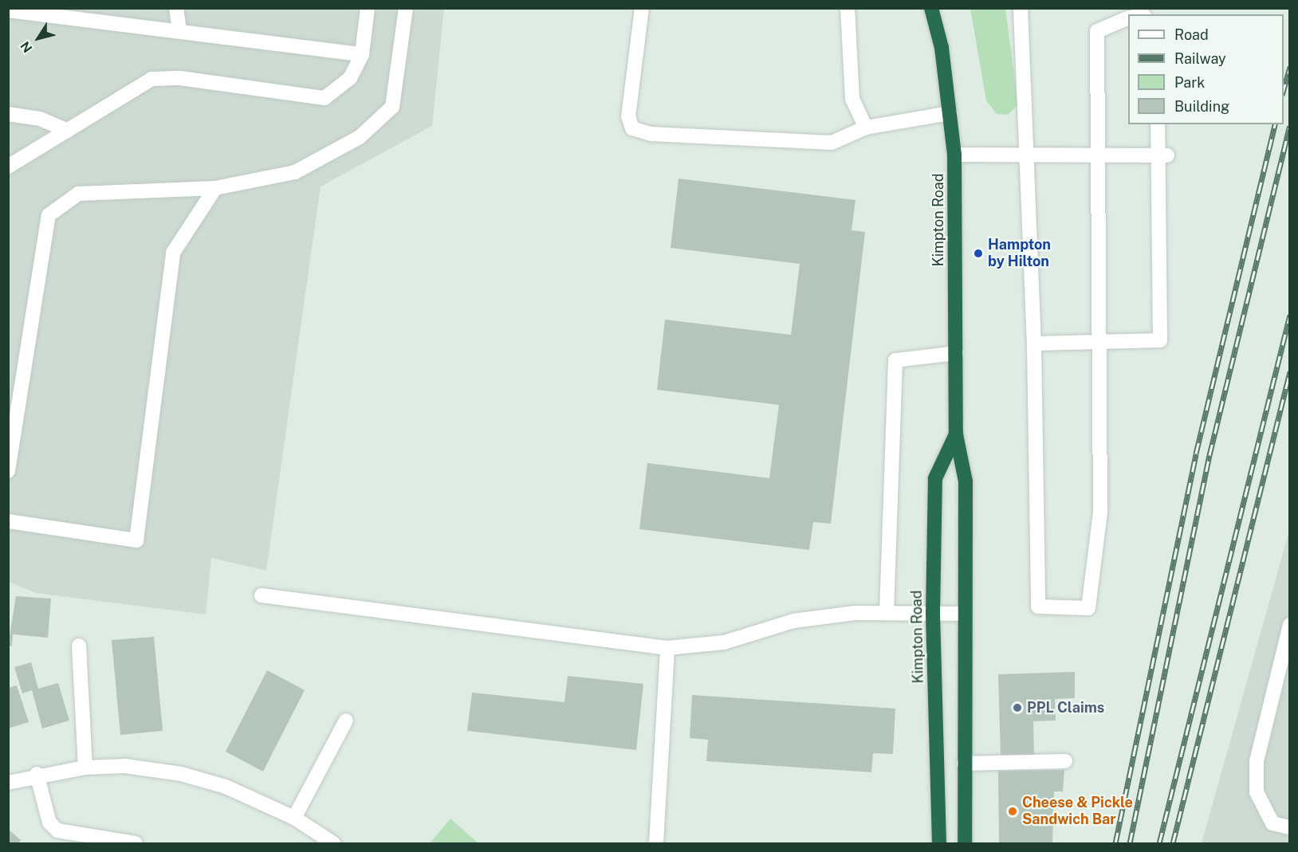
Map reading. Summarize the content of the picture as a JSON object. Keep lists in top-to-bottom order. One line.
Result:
{"streets":{"highway":["Kimpton Road"]},"places":["Hampton by Hilton","PPL Claims","Cheese & Pickle Sandwich Bar"],"legend":["Road","Railway","Park","Building"],"north":"bottom left"}
